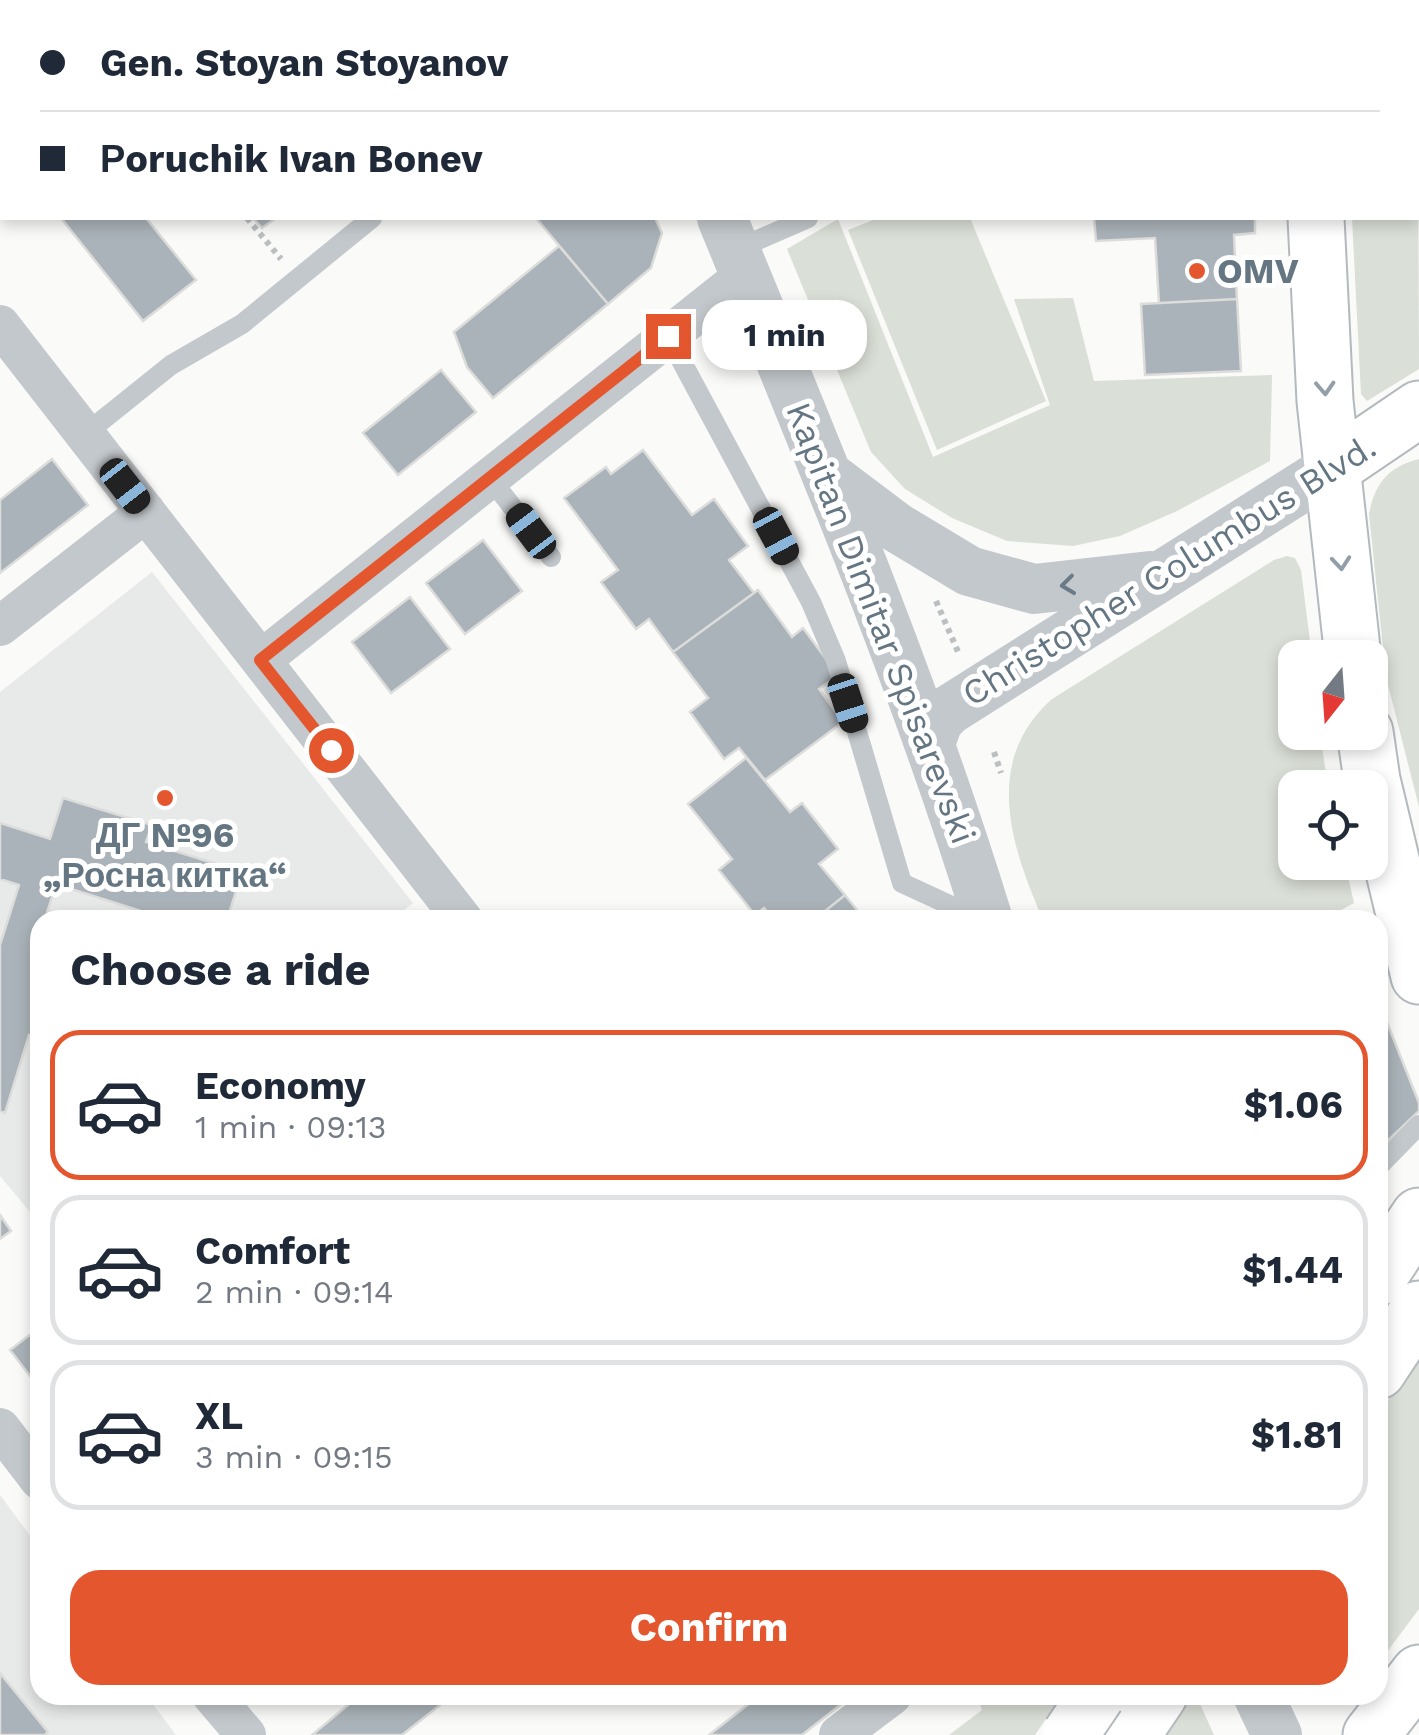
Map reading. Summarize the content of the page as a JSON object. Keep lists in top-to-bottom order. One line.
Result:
{"streets":{"main road":["Christopher Columbus Blvd."],"street":["Kapitan Dimitar Spisarevski"]},"crossings":[["Christopher Columbus Blvd.","Kapitan Dimitar Spisarevski"]],"places":["OMV","ДГ №96 „Росна китка“"],"north":"bottom","page":{"banner":["Gen. Stoyan Stoyanov","Рoruchik Ivan Bonev"],"bubble":"1 min","heading":"Choose a ride","list":[{"name":"Economy","note":"1 min · 09:13","value":"$1.06"},{"name":"Comfort","note":"2 min · 09:14","value":"$1.44"},{"name":"XL","note":"3 min · 09:15","value":"$1.81"}],"buttons":"Confirm"}}
